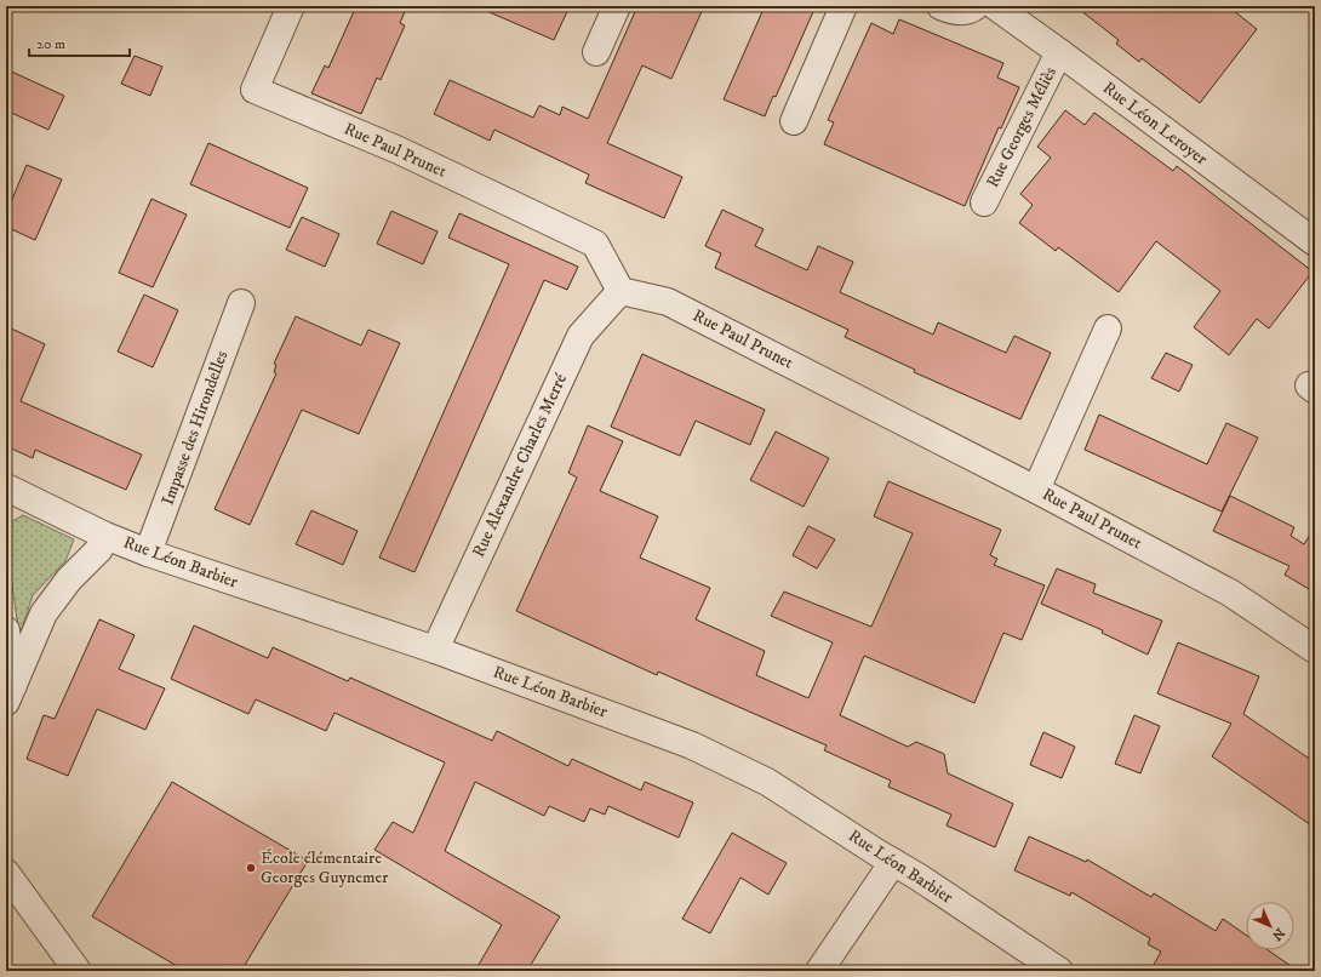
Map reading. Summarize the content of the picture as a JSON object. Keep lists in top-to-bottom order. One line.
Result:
{"streets":{"street":["Rue Léon Leroyer","Rue Georges Méliès","Rue Paul Prunet","Impasse des Hirondelles","Rue Alexandre Charles Merré","Rue Léon Barbier"]},"crossings":[["Rue Léon Leroyer","Rue Georges Méliès"],["Rue Paul Prunet","Rue Alexandre Charles Merré"],["Impasse des Hirondelles","Rue Léon Barbier"],["Rue Alexandre Charles Merré","Rue Léon Barbier"]],"places":["École élémentaire Georges Guynemer"],"scale_bar":"20 m","north":"bottom right"}
